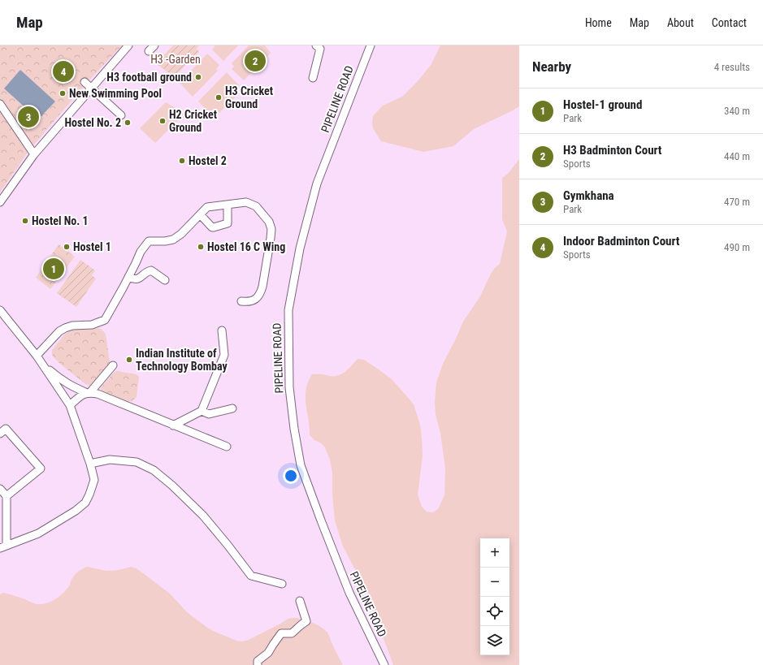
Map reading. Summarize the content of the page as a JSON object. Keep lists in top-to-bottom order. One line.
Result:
{"streets":{"lane":["PIPELINE ROAD"]},"parks":["H3 -Garden"],"places":["H3 football ground","New Swimming Pool","H3 Cricket Ground","H2 Cricket Ground","Hostel No. 2","Hostel 2","Hostel No. 1","Hostel 1","Hostel 16 C Wing","Indian Institute of Technology Bombay"],"page":{"header":"Map","nav":["Home","Map","About","Contact"],"heading":["Nearby","4 results"],"pins":["2","4","3","1"],"list":[{"mark":"1","name":"Hostel-1 ground","note":"Park","value":"340 m"},{"mark":"2","name":"H3 Badminton Court","note":"Sports","value":"440 m"},{"mark":"3","name":"Gymkhana","note":"Park","value":"470 m"},{"mark":"4","name":"Indoor Badminton Court","note":"Sports","value":"490 m"}],"map_buttons":["+","−"]}}
